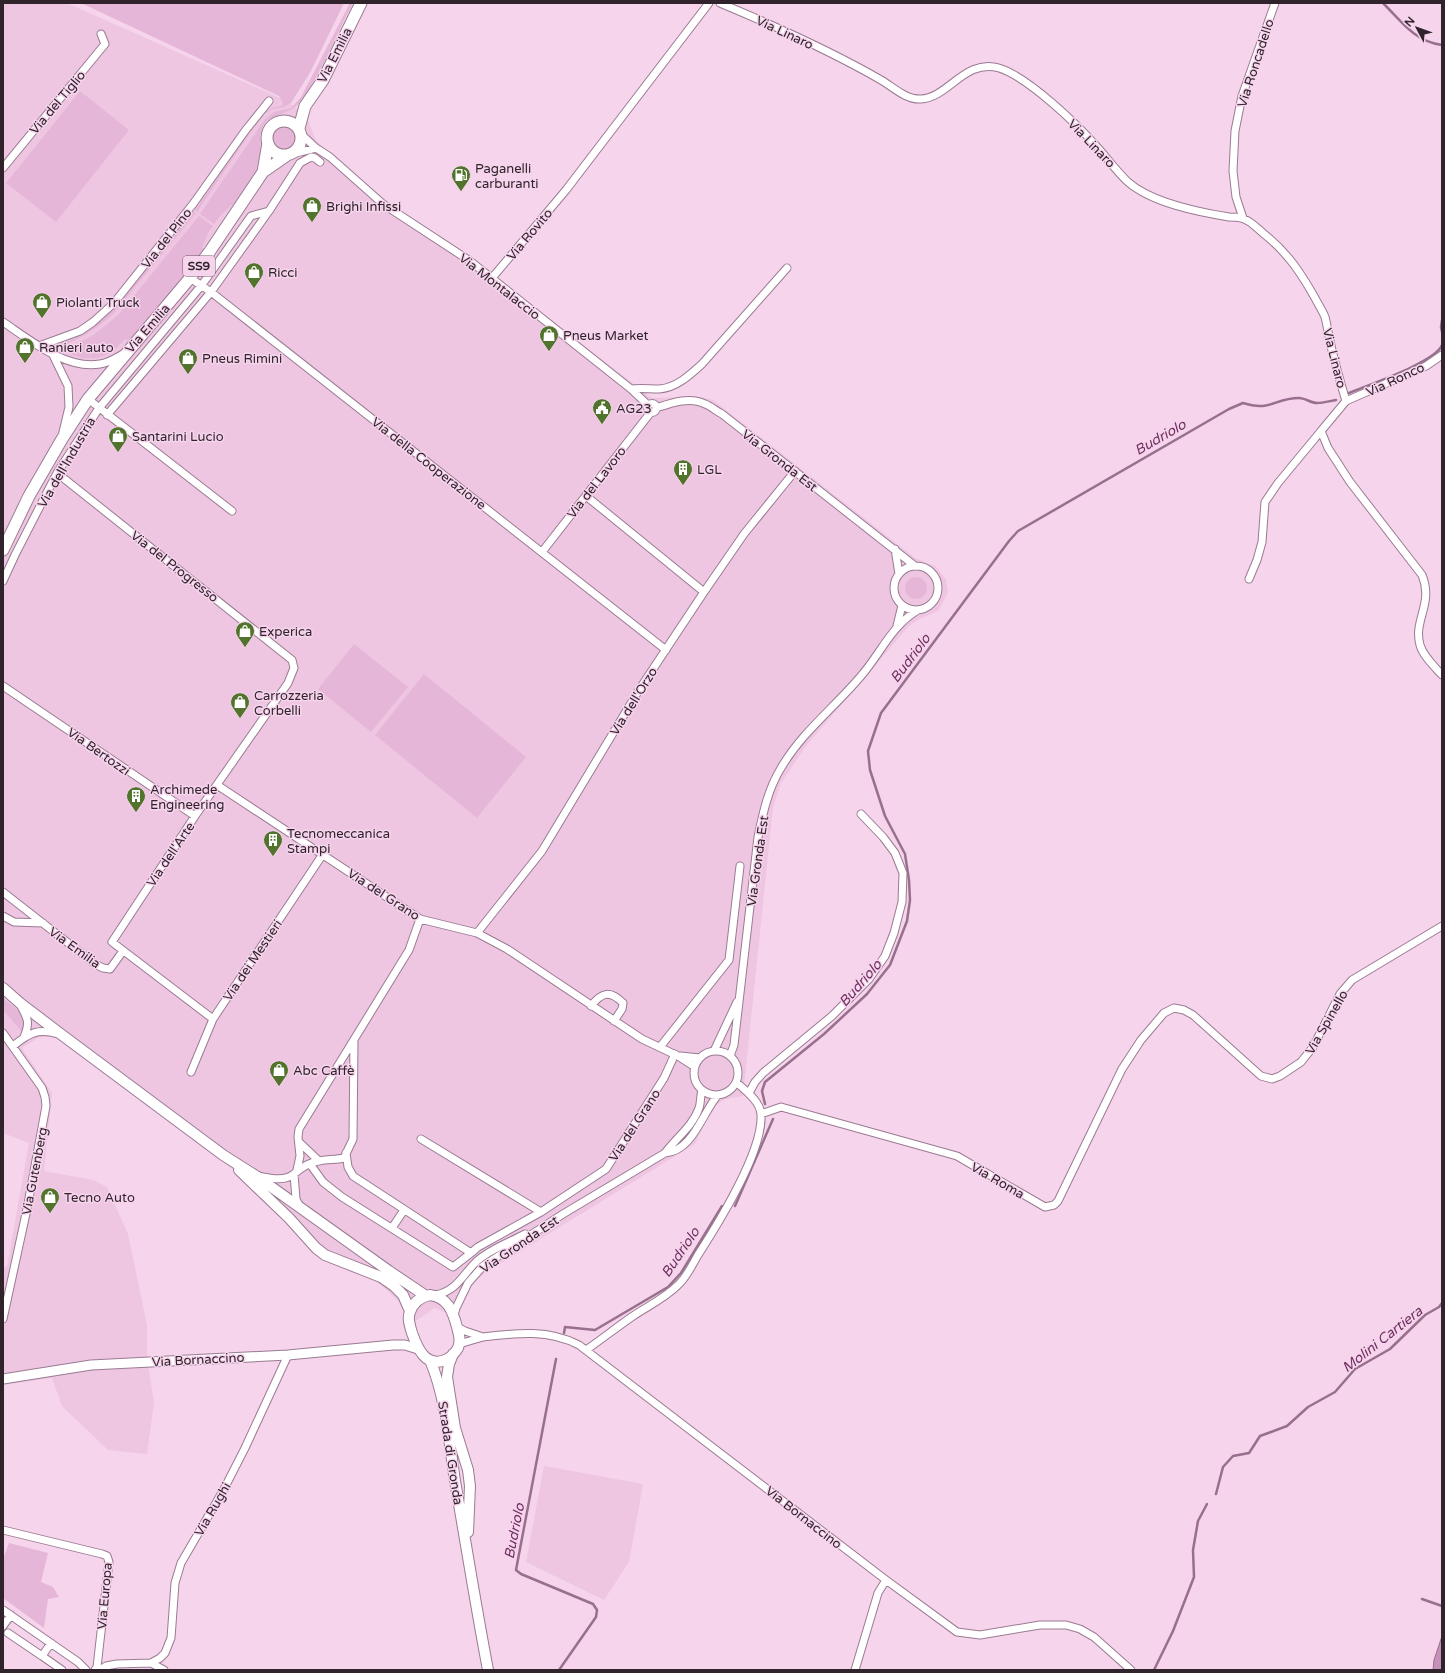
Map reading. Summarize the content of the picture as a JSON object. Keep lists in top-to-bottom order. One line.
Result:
{"streets":{"main road":["Via Emilia","SS9","Strada di Gronda"],"street":["Via Linaro","Via Roncadello","Via del Tiglio","Via Rovito","Via del Pino","Via Montalaccio","Via Ronco","Via Gronda Est","Via dell'Industria","Via della Cooperazione","Via del Lavoro","Via del Progresso","Via dell'Orzo","Via Bertozzi","Via dell'Arte","Via del Grano","Via dei Mestieri","Via Spinello","Via Gutenberg","Via Roma","Via Bornaccino","Via Rughi","Via Europa"]},"crossings":[["Via Linaro","Via Roncadello"],["Via Linaro","Via Ronco"],["Via Emilia","Via Montalaccio"],["Via Emilia","Via della Cooperazione"],["Via Emilia","Via dell'Arte"],["Via Rovito","Via Montalaccio"],["Via Gronda Est","Via del Lavoro"],["Via Gronda Est","Via dell'Orzo"],["Via Gronda Est","Via Bornaccino"],["Via Gronda Est","Strada di Gronda"],["Via dell'Industria","Via della Cooperazione"],["Via dell'Industria","Via del Progresso"],["Via della Cooperazione","Via del Lavoro"],["Via della Cooperazione","Via dell'Orzo"],["Via del Progresso","Via dell'Arte"],["Via dell'Orzo","Via del Grano"],["Via Bertozzi","Via dell'Arte"],["Via dell'Arte","Via del Grano"],["Via dell'Arte","Via dei Mestieri"],["Via del Grano","Via dei Mestieri"],["Via Spinello","Via Roma"],["Via Bornaccino","Strada di Gronda"],["Via Bornaccino","Via Rughi"]],"water":["Budriolo","Molini Cartiera"],"places":{"fuel station":["Paganelli carburanti"],"shop":["Brighi Infissi","Ricci","Piolanti Truck","Pneus Market","Ranieri auto","Pneus Rimini","Santarini Lucio","Experica","Carrozzeria Corbelli","Abc Caffè","Tecno Auto"],"public building":["AG23"],"building":["LGL","Archimede Engineering","Tecnomeccanica Stampi"]},"north":"top left"}
